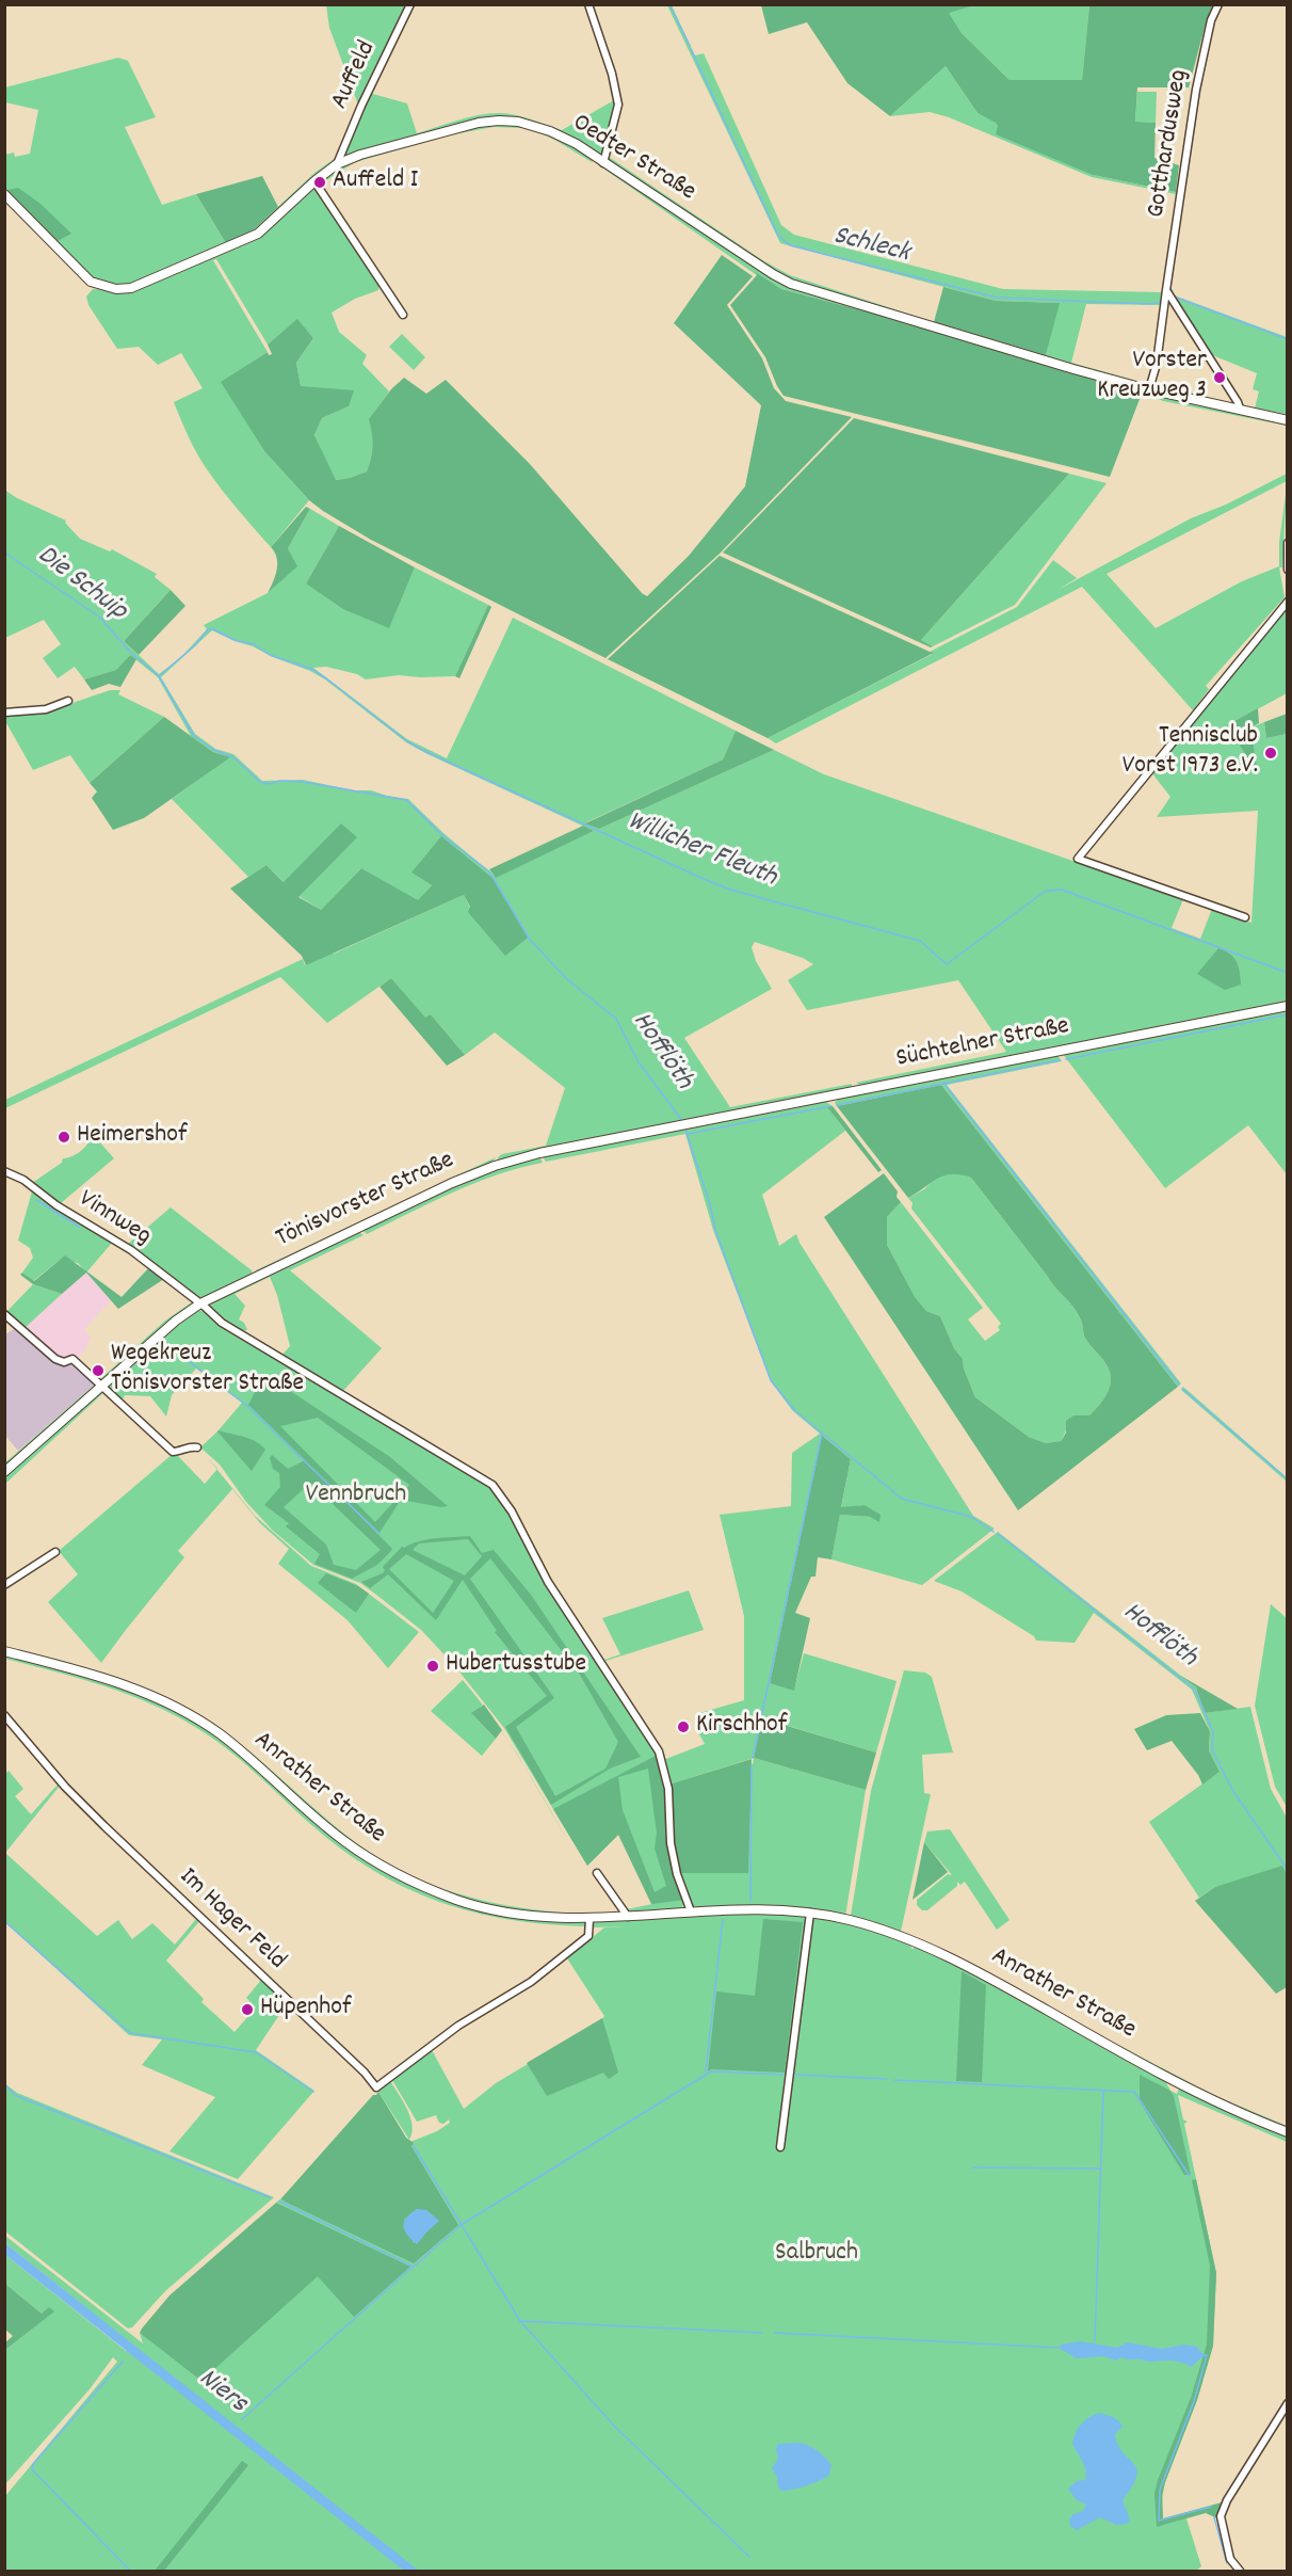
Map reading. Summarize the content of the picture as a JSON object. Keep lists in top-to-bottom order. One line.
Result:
{"streets":{"main road":["Oedter Straße","Süchtelner Straße","Tönisvorster Straße","Anrather Straße"],"street":["Auffeld","Gotthardusweg","Vinnweg","Im Hager Feld"]},"crossings":[["Auffeld","Oedter Straße"],["Gotthardusweg","Oedter Straße"],["Süchtelner Straße","Tönisvorster Straße"],["Tönisvorster Straße","Vinnweg"],["Anrather Straße","Im Hager Feld"]],"water":["Schleck","Die Schuip","Willicher Fleuth","Hofflöth","Niers"],"parks":["Vennbruch","Salbruch"],"places":["Auffeld I","Vorster Kreuzweg 3","Tennisclub Vorst 1973 e.V.","Heimershof","Wegekreuz Tönisvorster Straße","Hubertusstube","Kirschhof","Hüpenhof"]}
